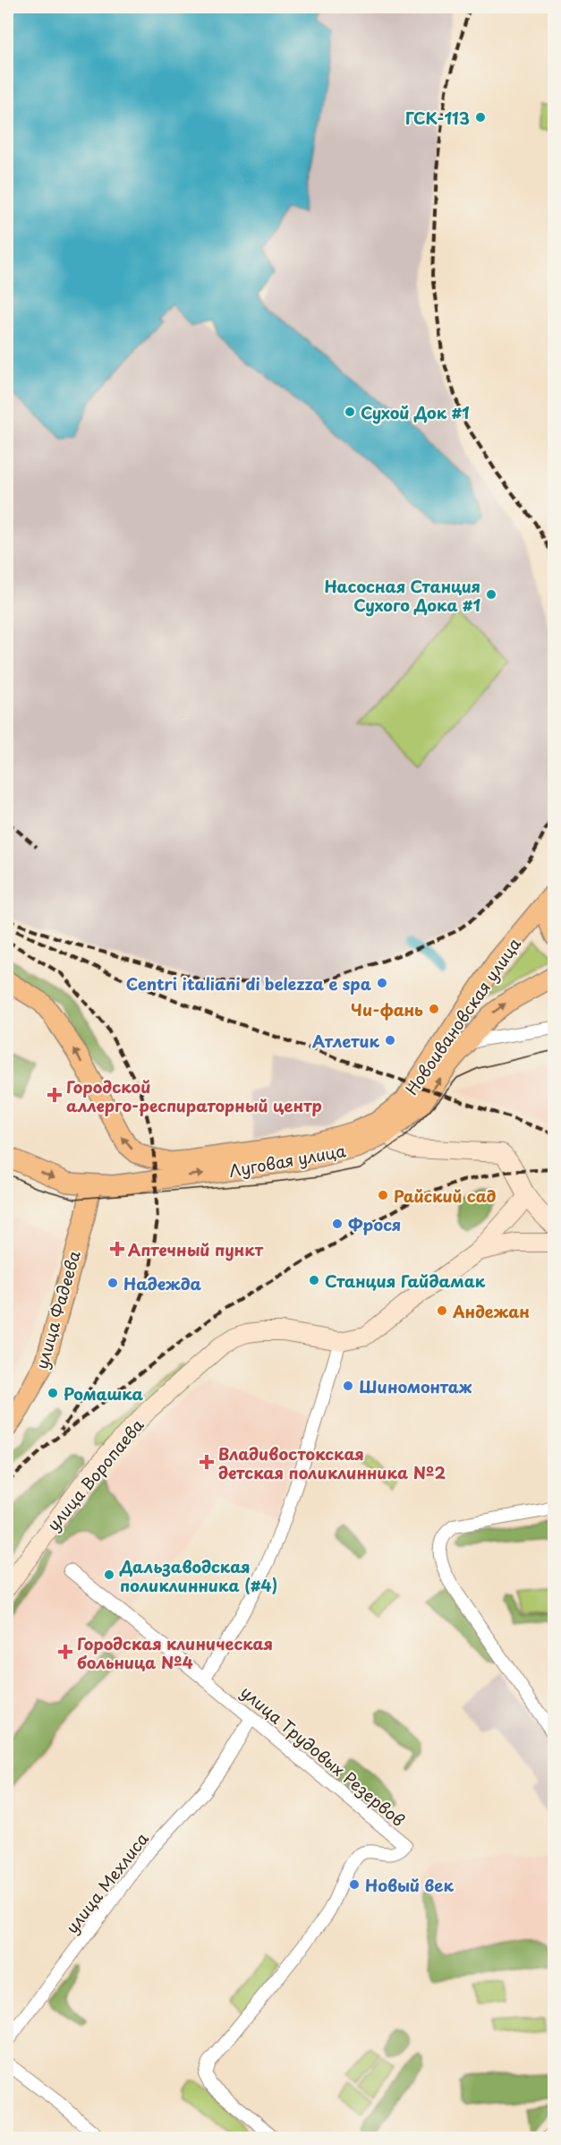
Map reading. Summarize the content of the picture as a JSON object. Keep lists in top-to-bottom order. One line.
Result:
{"streets":{"main road":["Новоивановская улица","Луговая улица","улица Фадеева","улица Воропаева"],"street":["улица Трудовых Резервов","улица Мехлиса"]},"crossings":[["Луговая улица","улица Фадеева"],["улица Трудовых Резервов","улица Мехлиса"]],"one_way":["Луговая улица"],"places":{"other":["ГСК-113","Сухой Док #1","Насосная Станция Сухого Дока #1","Centri italiani di belezza e spa","Чи-фань","Атлетик","Райский сад","Фрося","Станция Гайдамак","Надежда","Андежан","Шиномонтаж","Ромашка","Дальзаводская поликлинника (#4)","Новый век"],"health":["Городской аллерго-респираторный центр","Аптечный пункт","Владивостокская детская поликлинника №2","Городская клиническая больница №4"]}}
